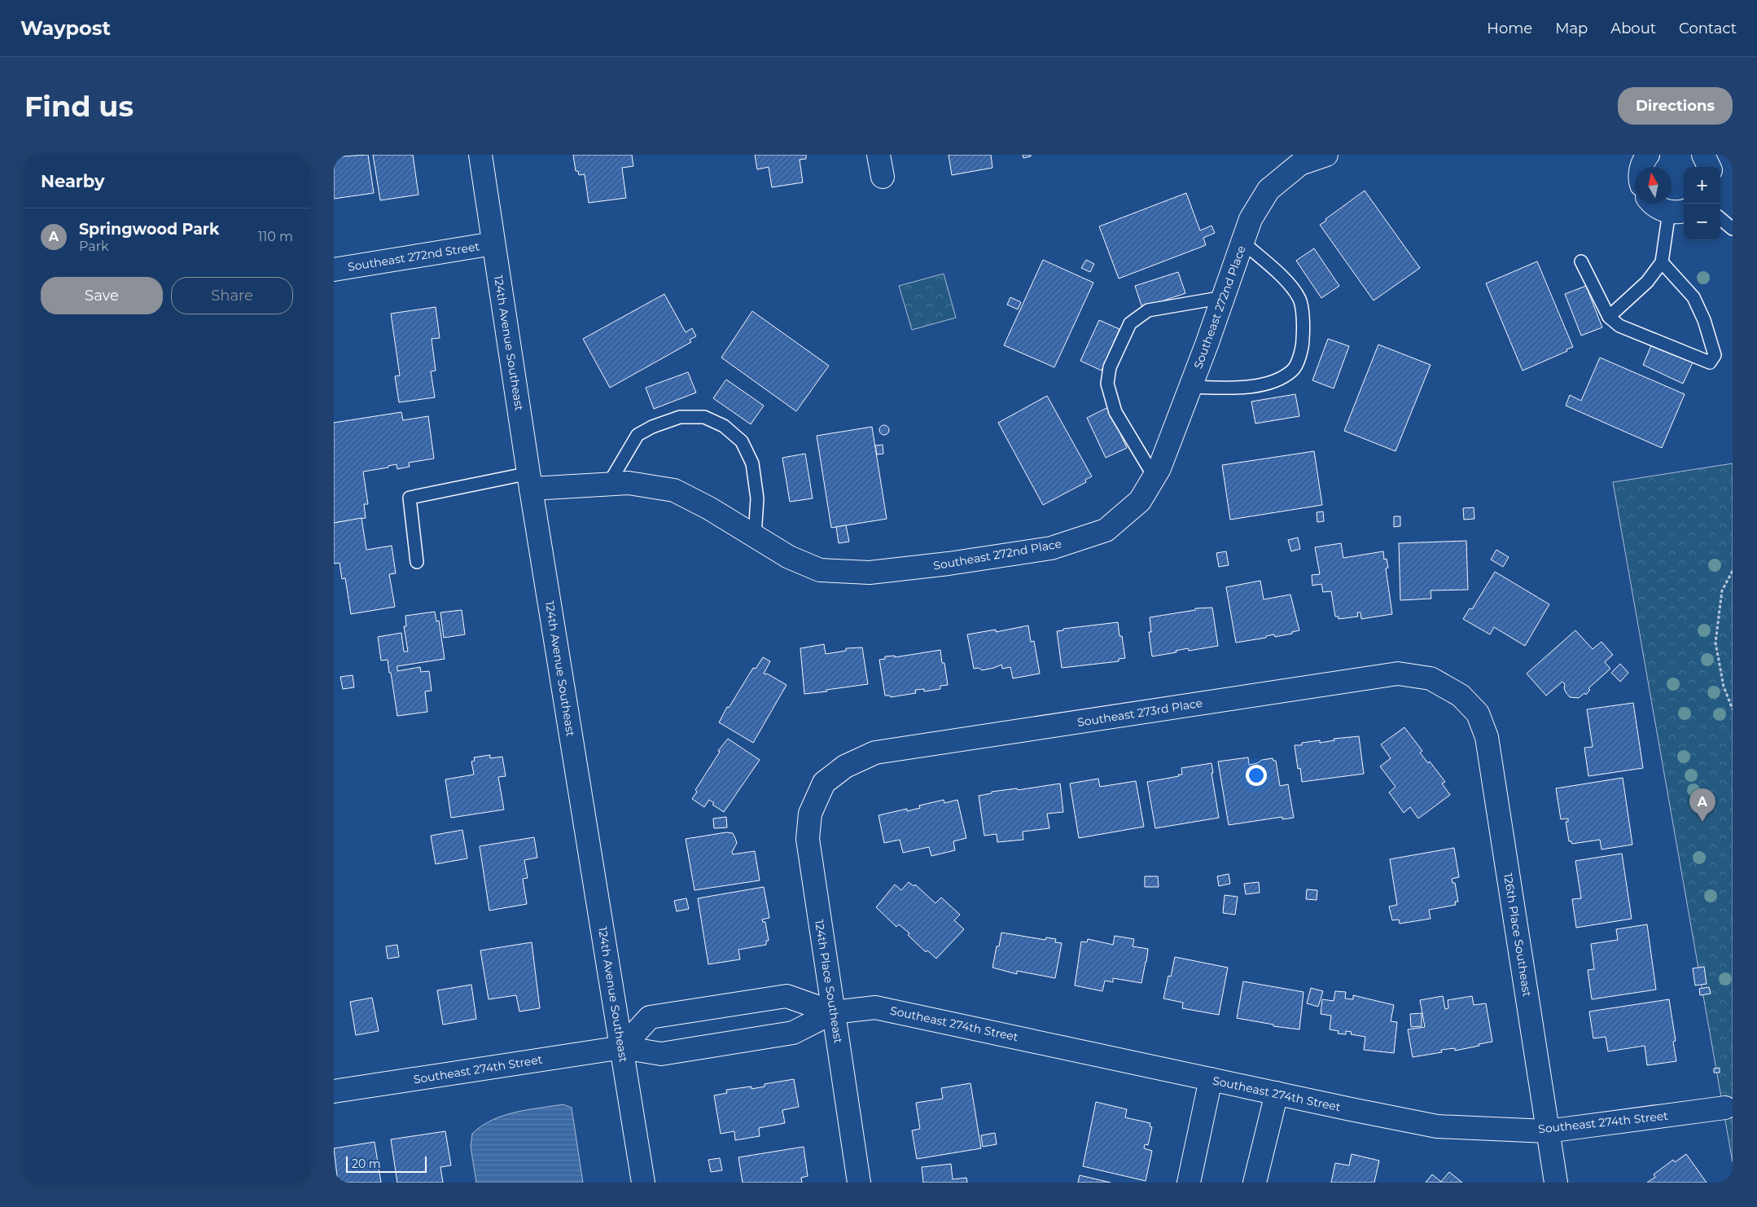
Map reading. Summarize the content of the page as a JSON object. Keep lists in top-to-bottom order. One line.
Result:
{"streets":{"street":["Southeast 272nd Street","Southeast 272nd Place","124th Avenue Southeast","Southeast 273rd Place","126th Place Southeast","124th Place Southeast","Southeast 274th Street"]},"crossings":[["Southeast 272nd Street","124th Avenue Southeast"],["Southeast 272nd Place","124th Avenue Southeast"],["124th Avenue Southeast","Southeast 274th Street"],["Southeast 273rd Place","126th Place Southeast"],["Southeast 273rd Place","124th Place Southeast"],["126th Place Southeast","Southeast 274th Street"],["124th Place Southeast","Southeast 274th Street"]],"scale_bar":"20 m","north":"top","page":{"header":"Waypost","nav":["Home","Map","About","Contact"],"buttons":["Directions",["Save","Share"]],"title":"Find us","heading":"Nearby","map_buttons":["+","−"],"list":[{"mark":"A","name":"Springwood Park","note":"Park","value":"110 m"}],"pins":"A","scale":"20 m"}}
